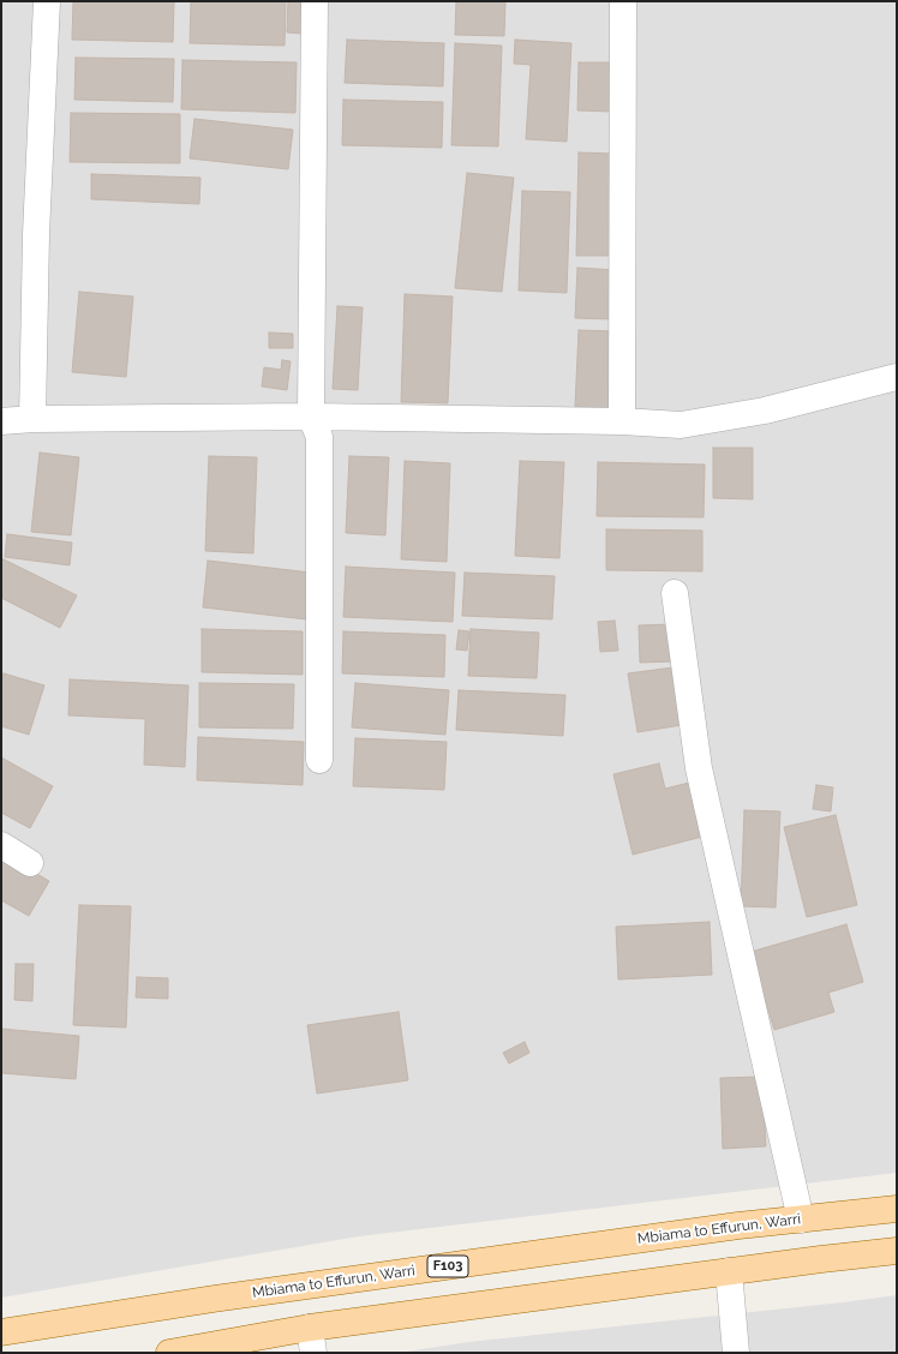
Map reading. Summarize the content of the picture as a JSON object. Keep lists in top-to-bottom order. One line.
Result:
{"streets":{"main road":["Mbiama to Effurun, Warri","F103"]}}
